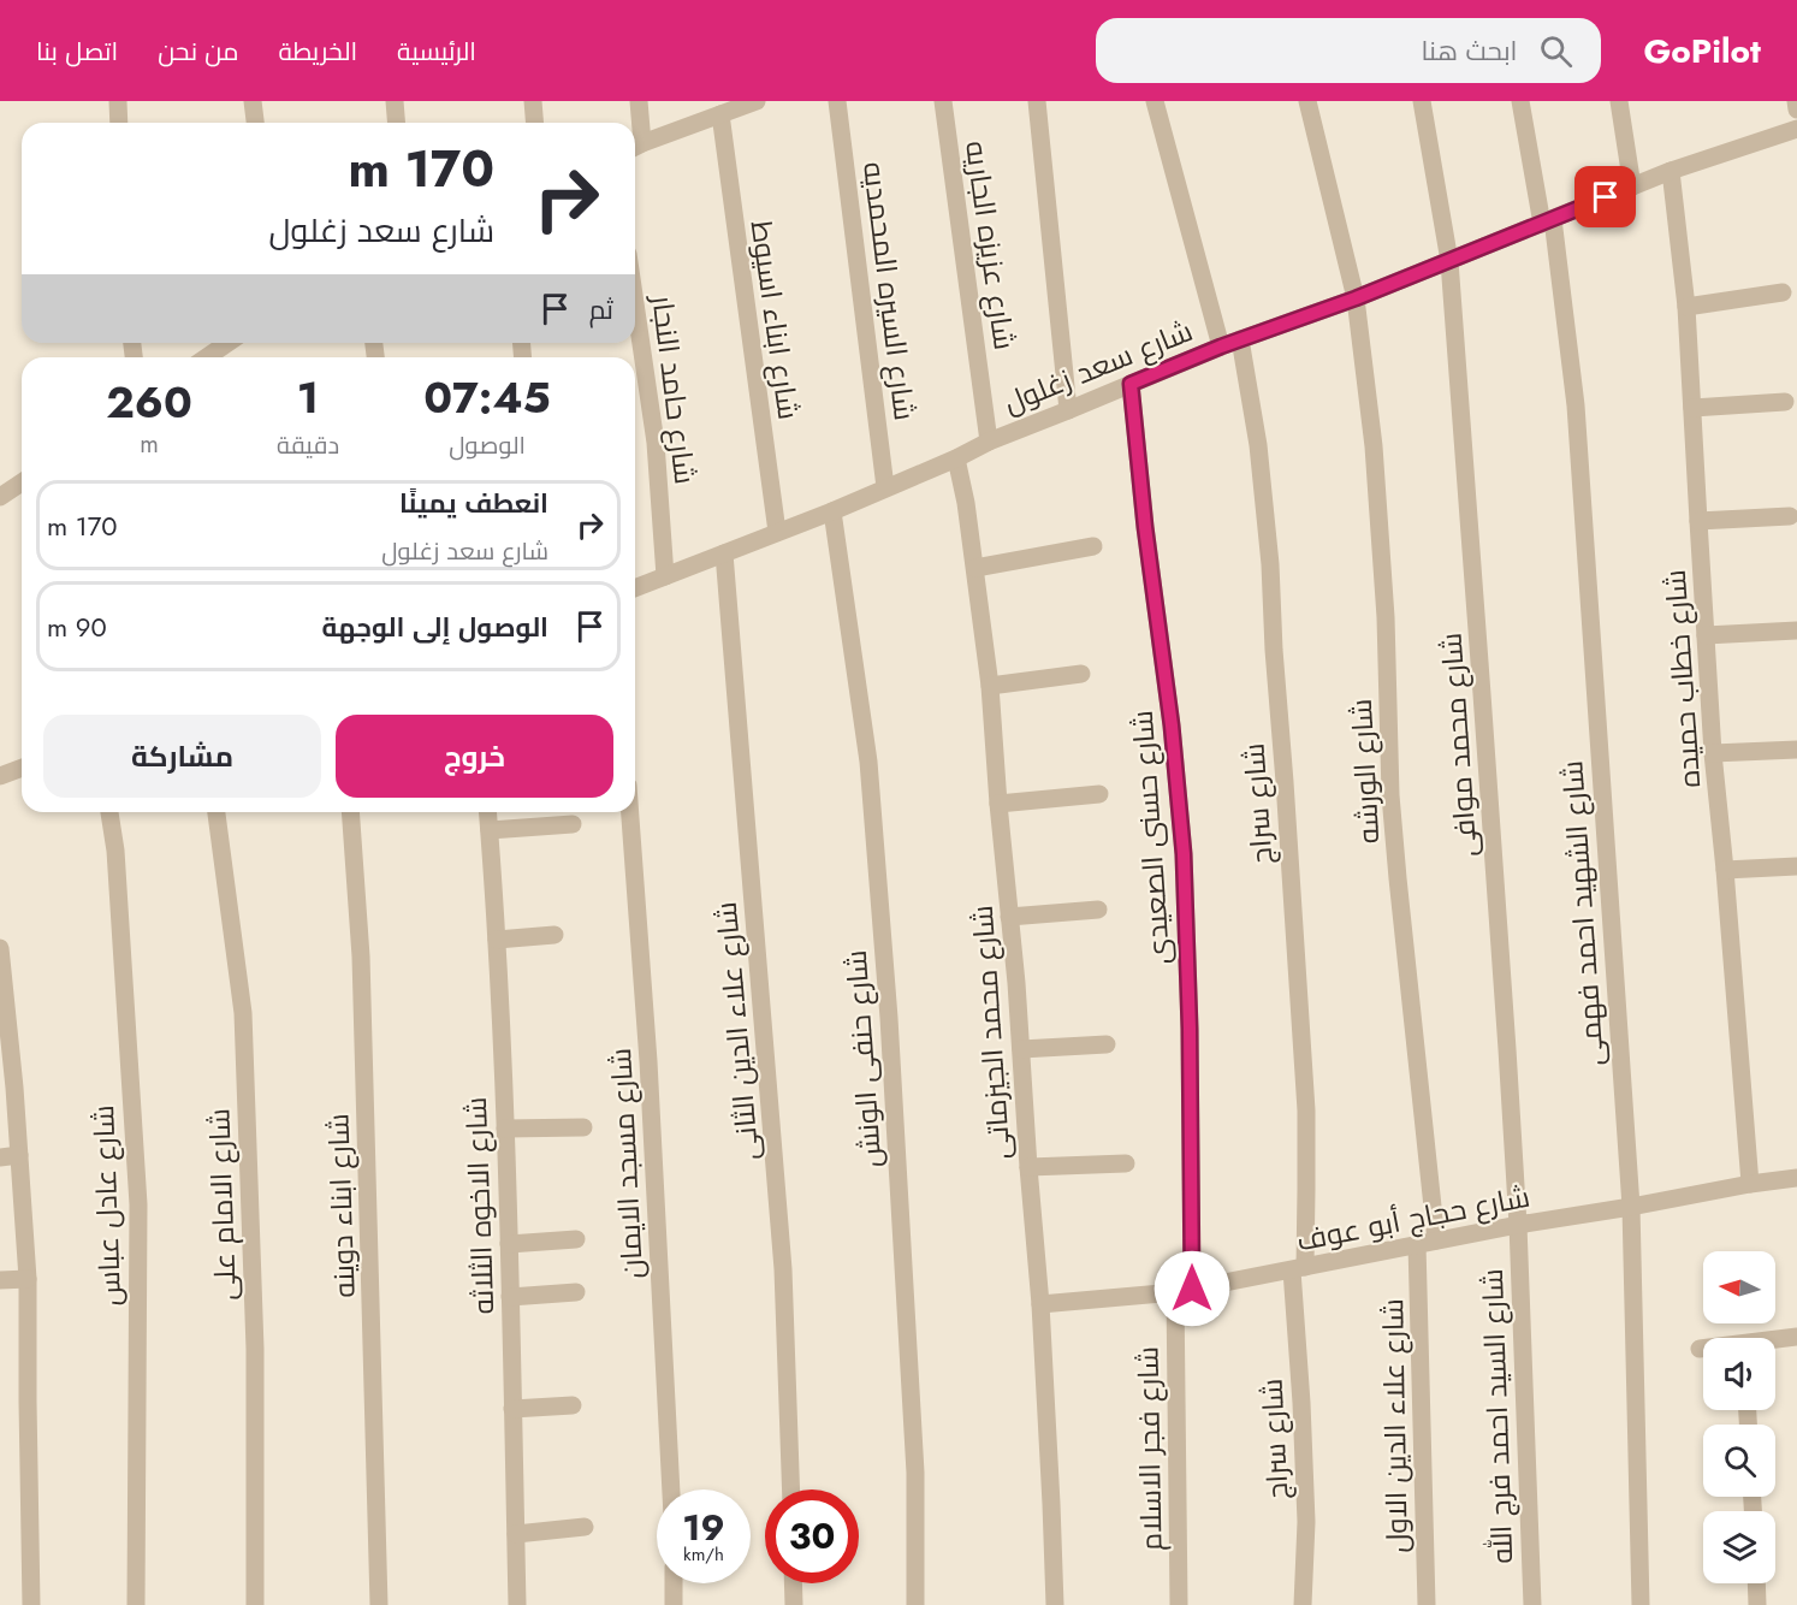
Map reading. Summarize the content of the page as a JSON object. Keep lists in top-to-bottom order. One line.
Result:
{"streets":{"street":["شارع عزيزه الجاريه","شارع السيره المحمديه","شارع ابناء اسيوط","شارع سعد زغلول","شارع حامد النجار","شارع خطاب حميده","شارع محمد موافى","شارع الورشه","شارع سراج","شارع حسنى الصعيدى","شارع الشهيد احمد فهمى","شارع علاء الدين الثانى","شارع محمد الجيزماتى","شارع حنفى الونش","شارع مسجد الايمان","شارع الامام على","شارع عادل عباس","شارع ابناء دوينه","شارع الاخوه الثلاثه","شارع حجاج أبو عوف","شارع السيد احمد فرج الله","شارع علاء الدين الاول","شارع فجر الاسلام"]},"crossings":[["شارع عزيزه الجاريه","شارع سعد زغلول"],["شارع السيره المحمديه","شارع سعد زغلول"],["شارع ابناء اسيوط","شارع سعد زغلول"],["شارع سعد زغلول","شارع حامد النجار"],["شارع سعد زغلول","شارع خطاب حميده"],["شارع سعد زغلول","شارع محمد موافى"],["شارع سعد زغلول","شارع الورشه"],["شارع سعد زغلول","شارع سراج"],["شارع سعد زغلول","شارع حسنى الصعيدى"],["شارع سعد زغلول","شارع الشهيد احمد فهمى"],["شارع سعد زغلول","شارع علاء الدين الثانى"],["شارع سعد زغلول","شارع محمد الجيزماتى"],["شارع سعد زغلول","شارع حنفى الونش"],["شارع خطاب حميده","شارع حجاج أبو عوف"],["شارع محمد موافى","شارع حجاج أبو عوف"],["شارع محمد موافى","شارع السيد احمد فرج الله"],["شارع الورشه","شارع حجاج أبو عوف"],["شارع الورشه","شارع علاء الدين الاول"],["شارع سراج","شارع حجاج أبو عوف"],["شارع حسنى الصعيدى","شارع حجاج أبو عوف"],["شارع حسنى الصعيدى","شارع فجر الاسلام"],["شارع الشهيد احمد فهمى","شارع حجاج أبو عوف"],["شارع محمد الجيزماتى","شارع حجاج أبو عوف"],["شارع حجاج أبو عوف","شارع السيد احمد فرج الله"],["شارع حجاج أبو عوف","شارع علاء الدين الاول"],["شارع حجاج أبو عوف","شارع فجر الاسلام"]],"north":"left","page":{"header":"GoPilot","search":"ابحث هنا","nav":["الرئيسية","الخريطة","من نحن","اتصل بنا"],"turn":["170 m","شارع سعد زغلول"],"then":"ثم","eta":["07:45","الوصول","1","دقيقة","260","m"],"list":[{"name":"انعطف يمينًا","note":"شارع سعد زغلول","value":"170 m"},{"name":"الوصول إلى الوجهة","value":"90 m"}],"buttons":["خروج","مشاركة"],"speed":"19 km/h","limit":"30"}}
